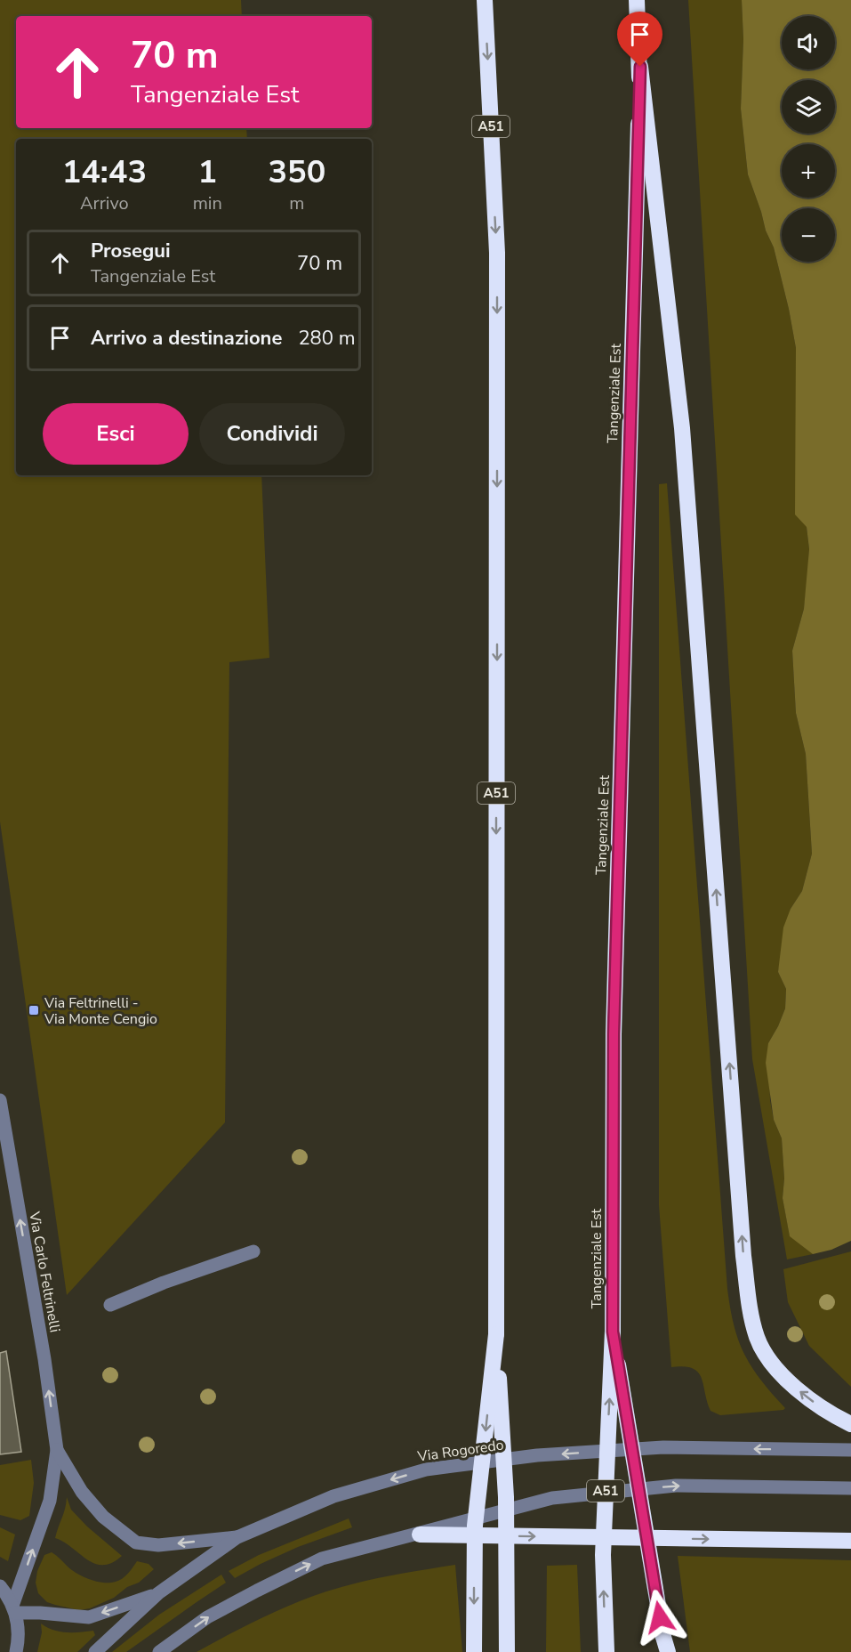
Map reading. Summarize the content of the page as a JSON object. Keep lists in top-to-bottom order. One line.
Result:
{"streets":{"highway":["A51","Tangenziale Est"],"street":["Via Carlo Feltrinelli","Via Rogoredo"]},"crossings":[["Via Carlo Feltrinelli","Via Rogoredo"]],"one_way":["Via Carlo Feltrinelli"],"places":{"transit":["Via Feltrinelli - Via Monte Cengio"]},"page":{"map_buttons":["+","−"],"turn":["70 m","Tangenziale Est"],"eta":["14:43","Arrivo","1","min","350","m"],"list":[{"name":"Prosegui","note":"Tangenziale Est","value":"70 m"},{"name":"Arrivo a destinazione","value":"280 m"}],"buttons":["Esci","Condividi"]}}
